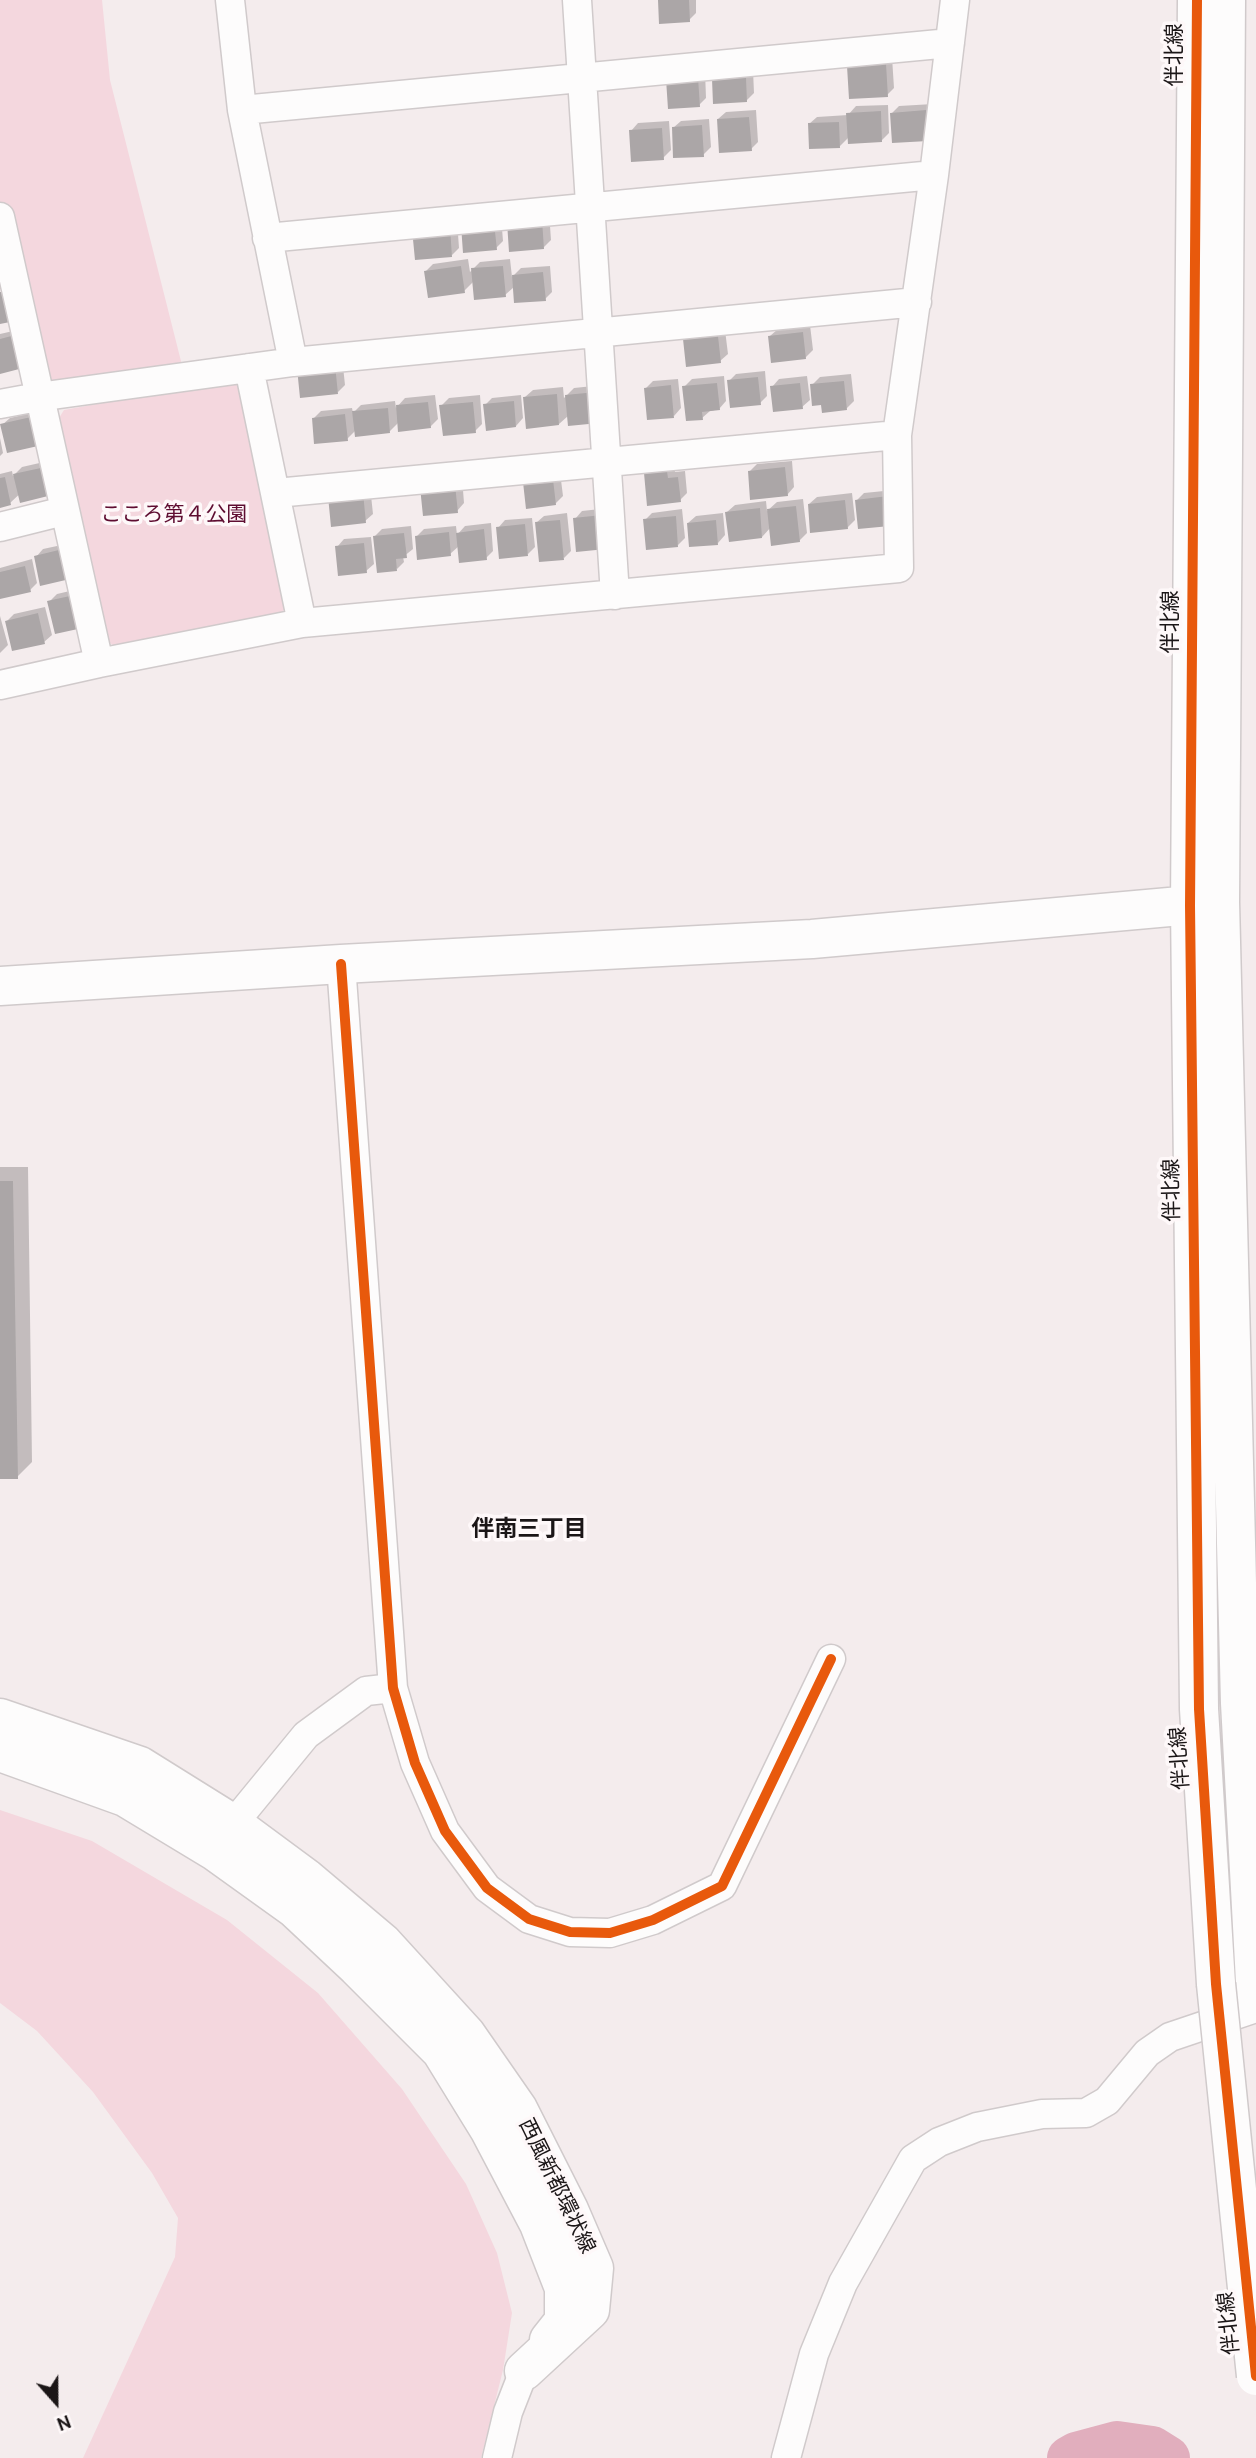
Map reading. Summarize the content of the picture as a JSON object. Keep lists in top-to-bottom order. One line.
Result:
{"streets":{"street":["伴北線","西風新都環状線"]},"districts":["伴南三丁目"],"parks":["こころ第４公園"],"north":"bottom"}
